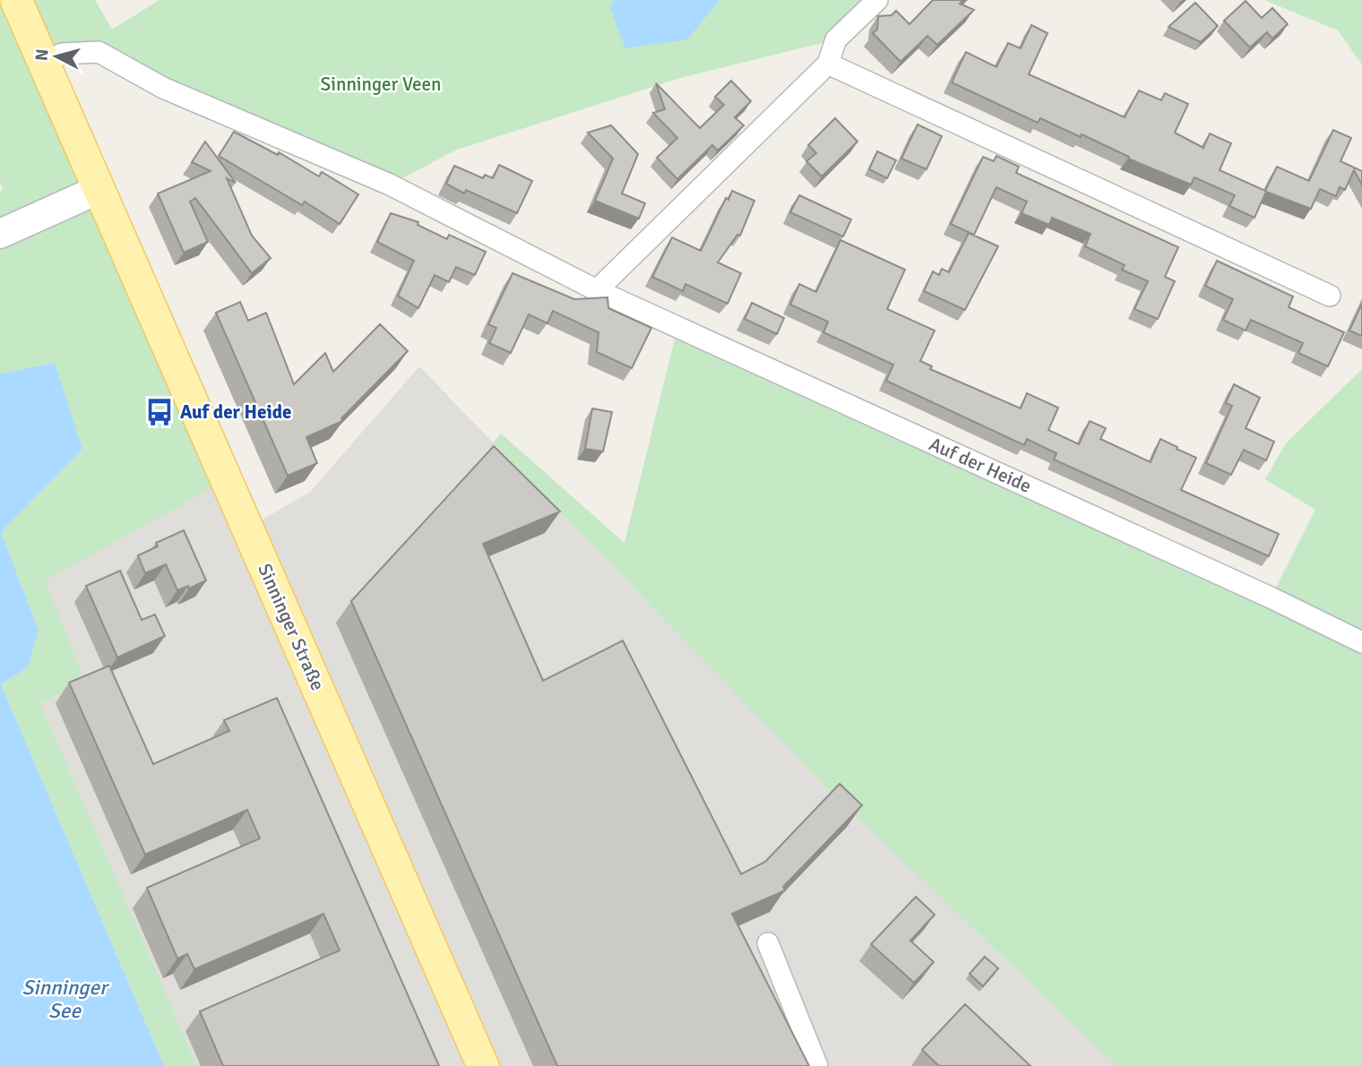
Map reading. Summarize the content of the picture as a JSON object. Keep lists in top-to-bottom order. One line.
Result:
{"streets":{"main road":["Sinninger Straße"],"street":["Auf der Heide"]},"crossings":[["Auf der Heide","Sinninger Straße"]],"water":["Sinninger See"],"parks":["Sinninger Veen"],"places":{"bus stop":["Auf der Heide"]},"north":"left"}
